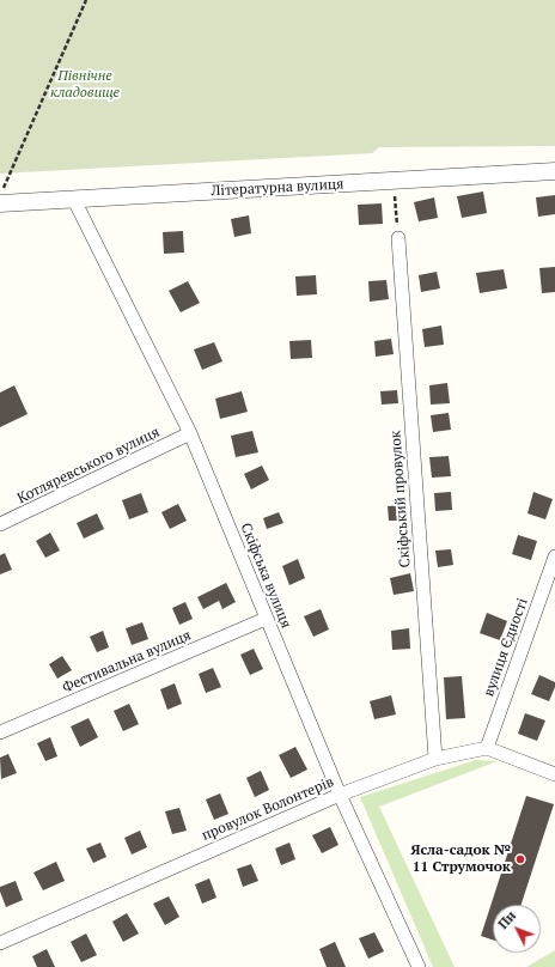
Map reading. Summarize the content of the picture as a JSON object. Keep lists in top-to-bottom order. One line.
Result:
{"streets":{"street":["Літературна вулиця","Котляревського вулиця","Скіфський провулок","Скіфська вулиця","вулиця Єдності","Фестивальна вулиця","провулок Волонтерів"]},"crossings":[["Літературна вулиця","Скіфська вулиця"],["Котляревського вулиця","Скіфська вулиця"],["Скіфський провулок","провулок Волонтерів"],["Скіфська вулиця","Фестивальна вулиця"],["Скіфська вулиця","провулок Волонтерів"],["вулиця Єдності","провулок Волонтерів"]],"parks":["Північне кладовище"],"places":["Ясла-садок № 11 Струмочок"],"north":"top left"}
